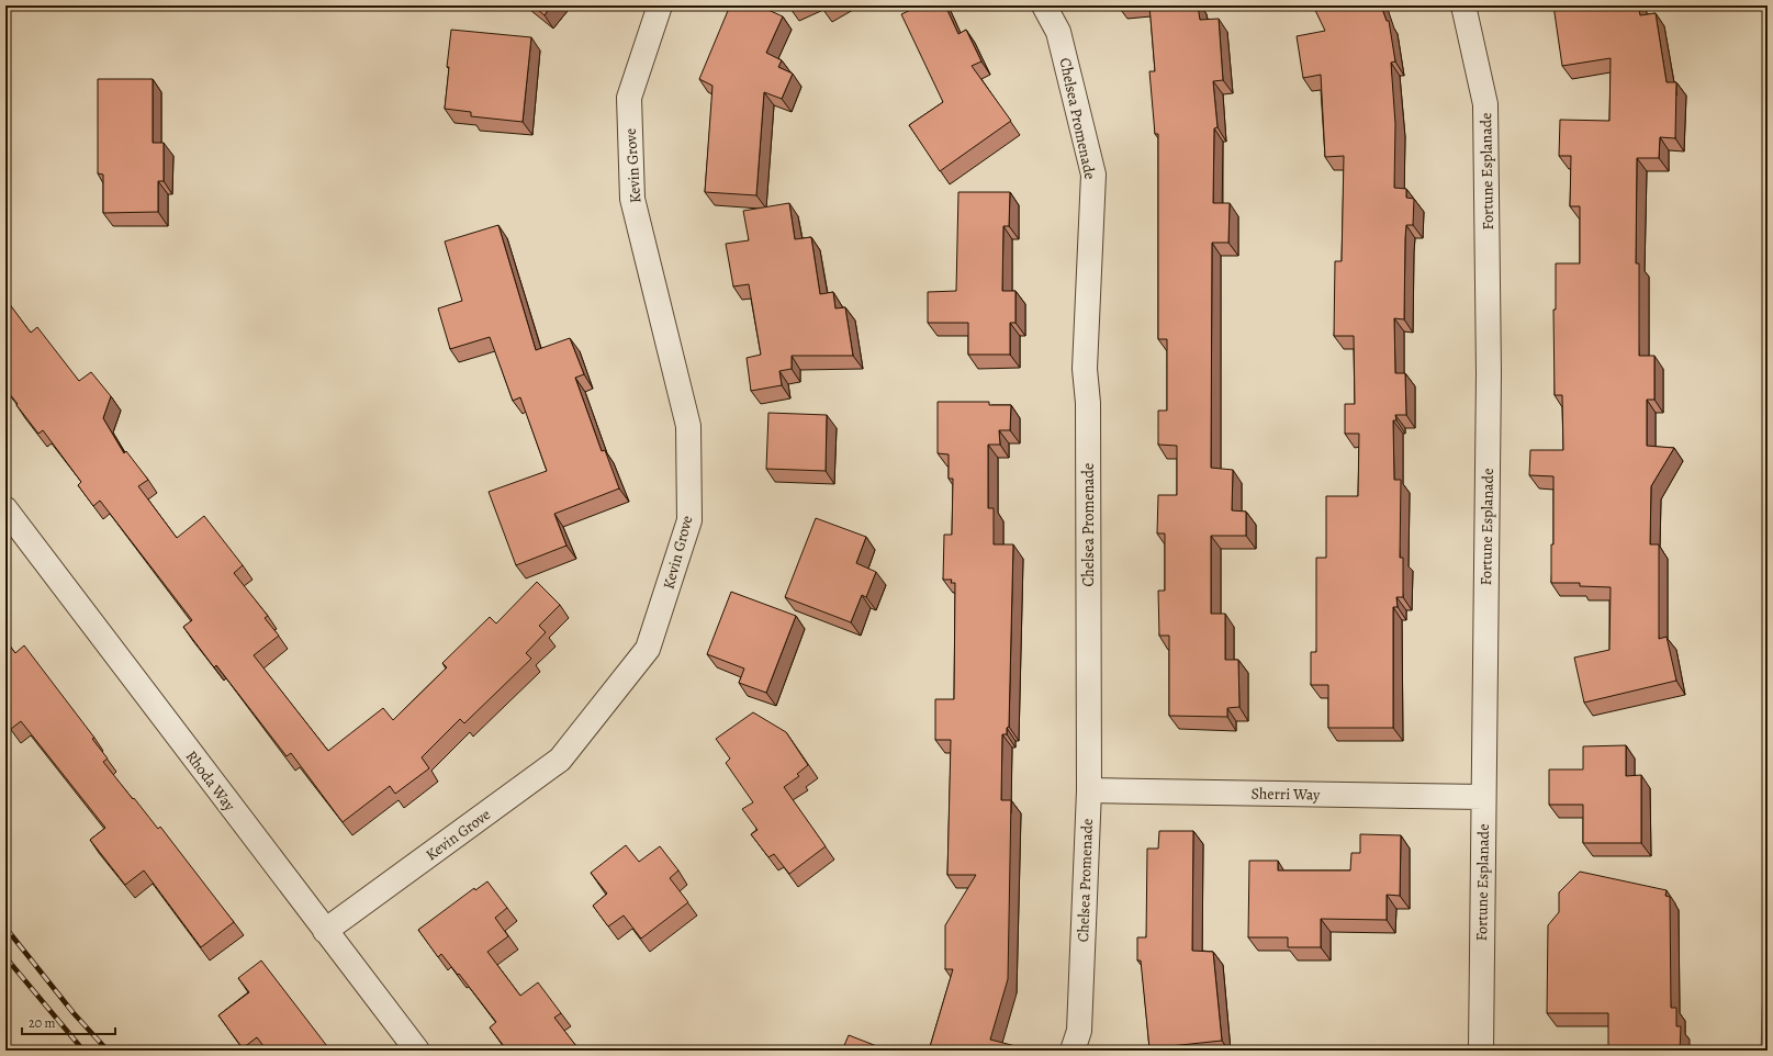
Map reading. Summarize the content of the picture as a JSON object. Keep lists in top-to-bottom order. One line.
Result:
{"streets":{"street":["Chelsea Promenade","Kevin Grove","Fortune Esplanade","Rhoda Way","Sherri Way"]},"crossings":[["Chelsea Promenade","Sherri Way"],["Kevin Grove","Rhoda Way"],["Fortune Esplanade","Sherri Way"]],"scale_bar":"20 m"}
